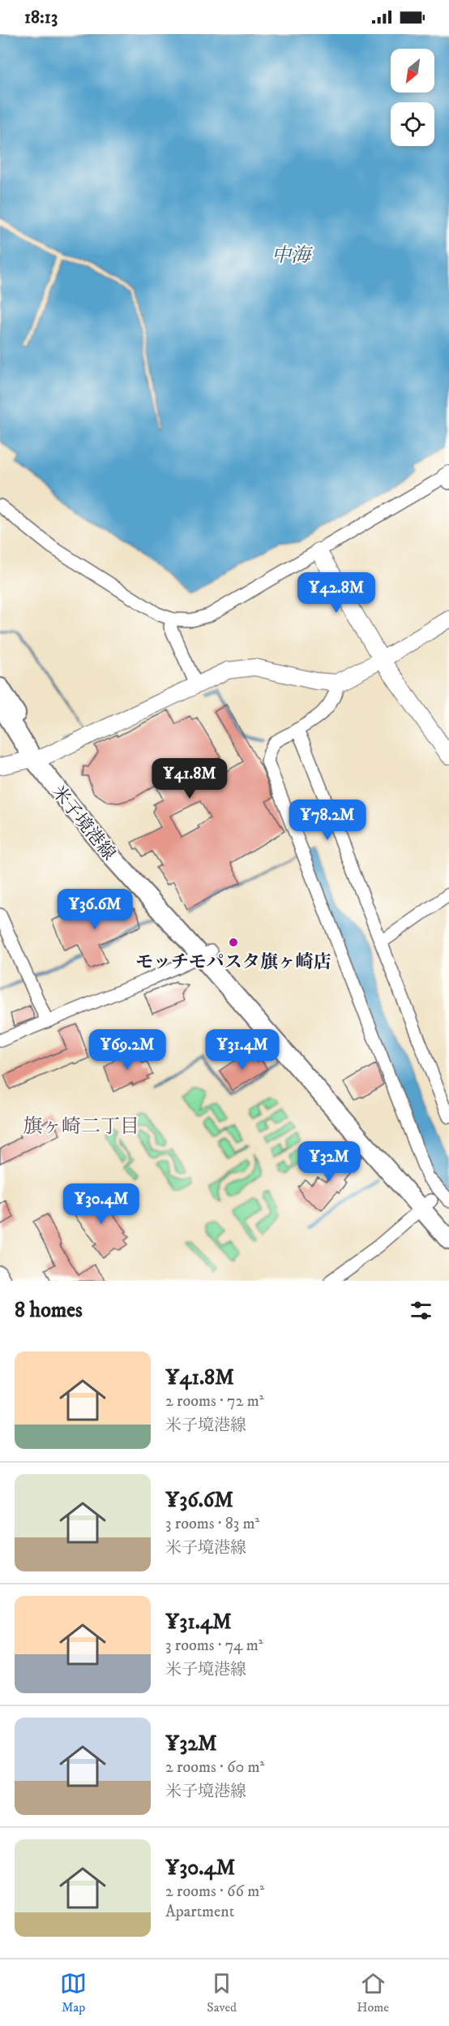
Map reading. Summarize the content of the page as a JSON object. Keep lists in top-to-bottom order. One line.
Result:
{"streets":{"main road":["米子境港線"]},"districts":["旗ヶ崎二丁目"],"water":["中海"],"places":["モッチモパスタ旗ヶ崎店"],"north":"bottom left","page":{"status":"18:13","price":["¥42.8M","¥41.8M","¥78.2M","¥36.6M","¥69.2M","¥31.4M","¥32M","¥30.4M"],"heading":"8 homes","list":[{"name":"¥41.8M","note":"2 rooms · 72 m² · 米子境港線"},{"name":"¥36.6M","note":"3 rooms · 83 m² · 米子境港線"},{"name":"¥31.4M","note":"3 rooms · 74 m² · 米子境港線"},{"name":"¥32M","note":"2 rooms · 60 m² · 米子境港線"},{"name":"¥30.4M","note":"2 rooms · 66 m² · Apartment"}],"tabs":["Map","Saved","Home"]}}
